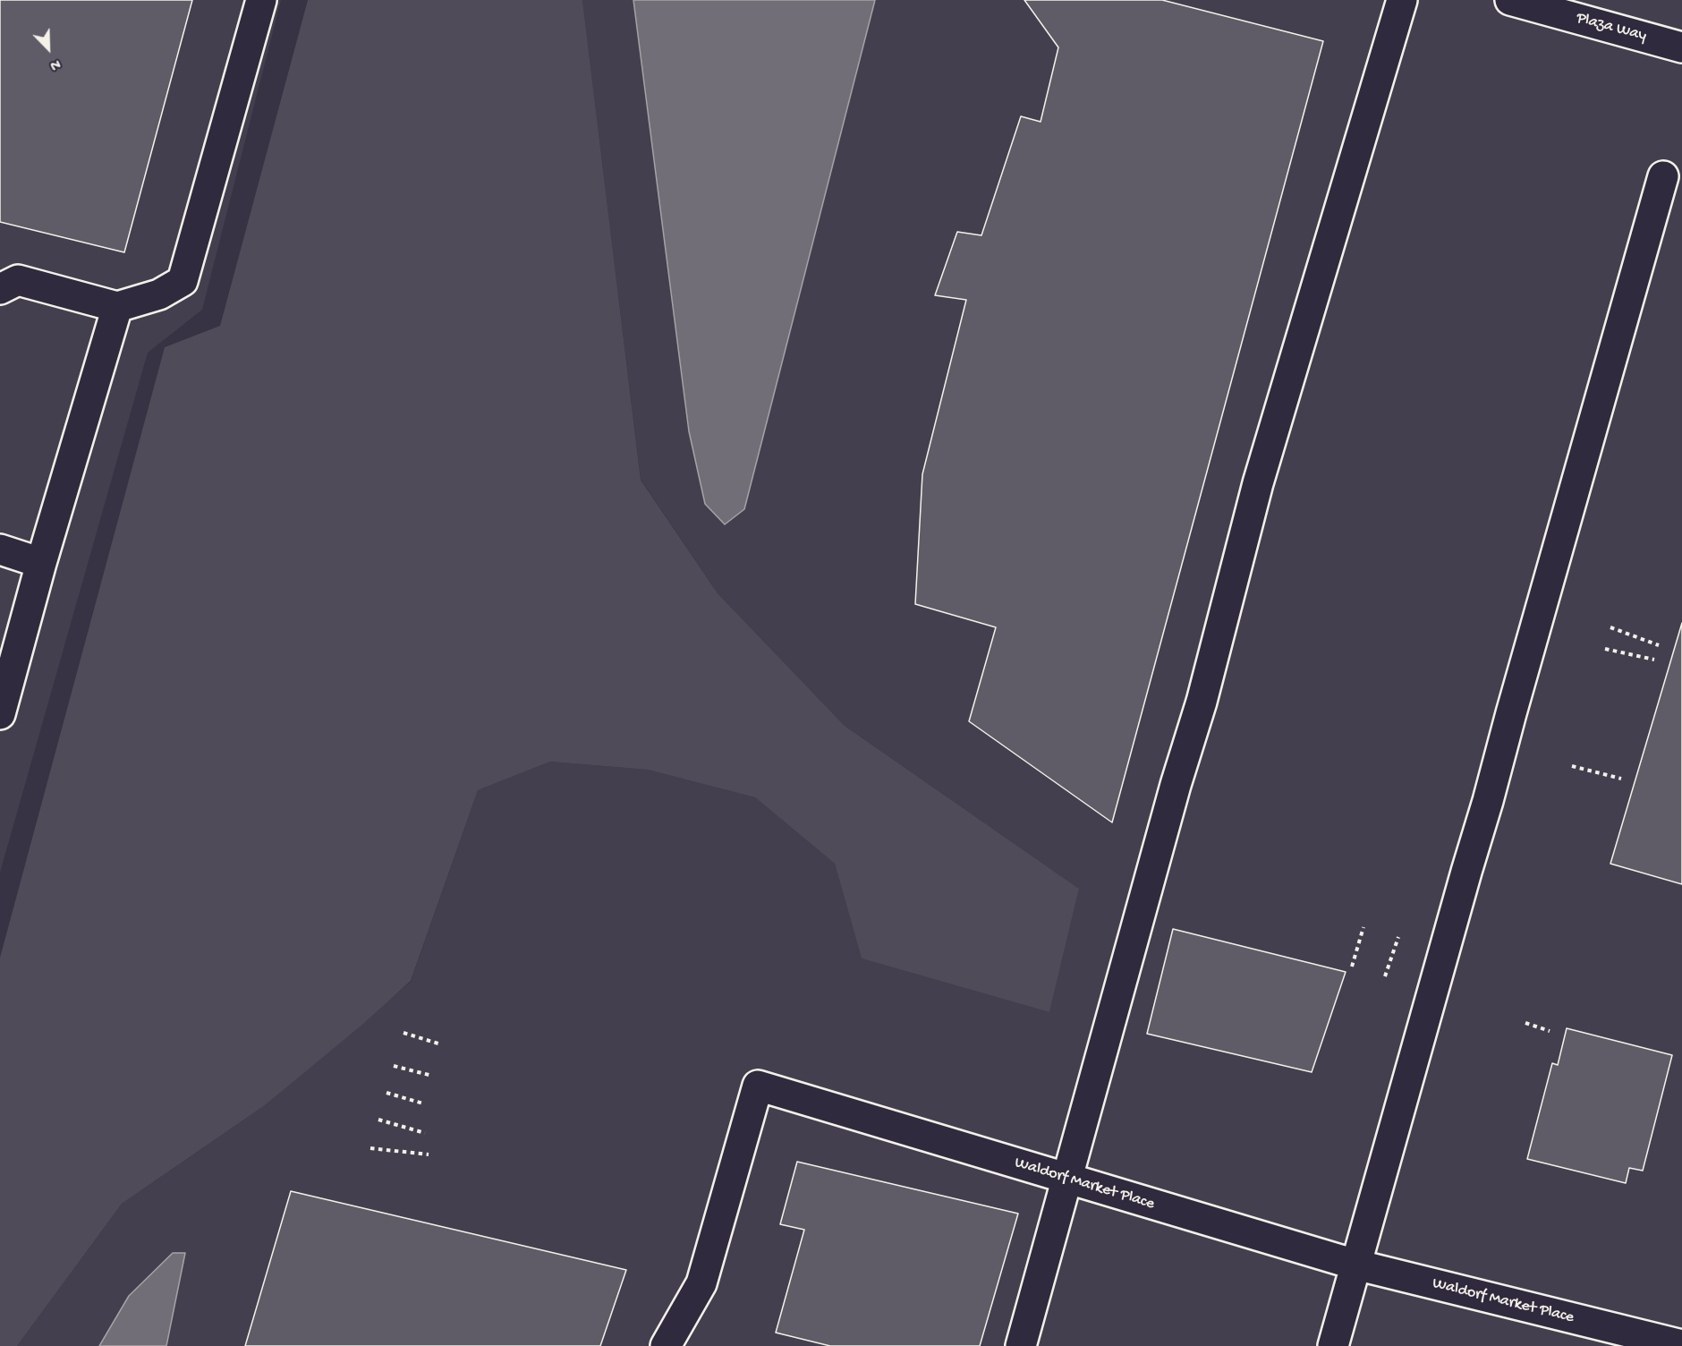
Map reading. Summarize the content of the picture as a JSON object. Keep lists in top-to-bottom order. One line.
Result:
{"streets":{"street":["Plaza Way","Waldorf Market Place"]},"north":"bottom right"}
